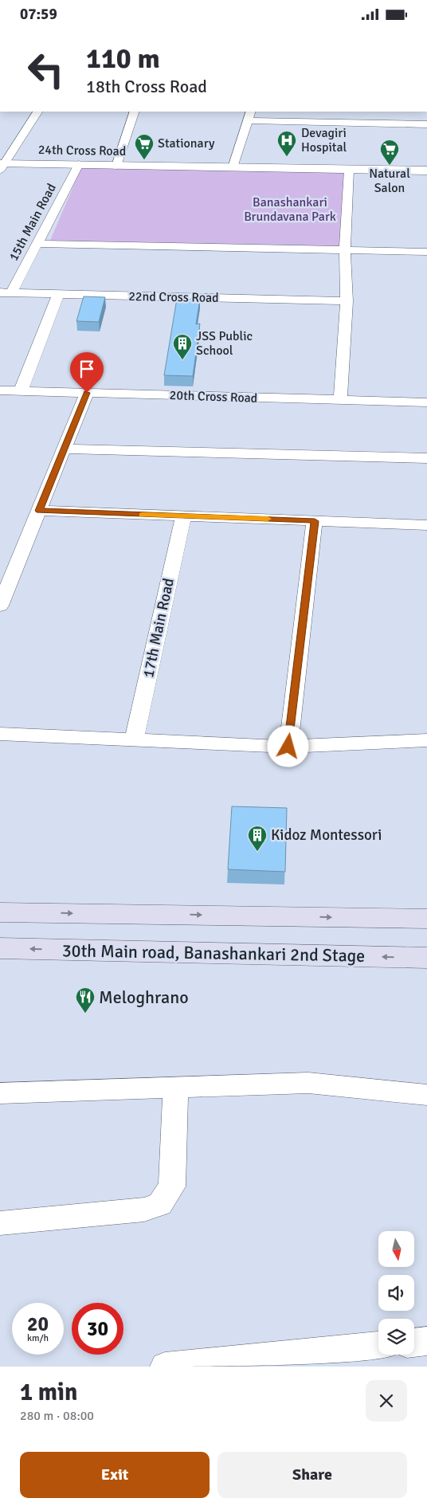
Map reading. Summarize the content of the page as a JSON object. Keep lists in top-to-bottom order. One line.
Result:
{"streets":{"main road":["30th Main road, Banashankari 2nd Stage"],"street":["24th Cross Road","15th Main Road","22nd Cross Road","20th Cross Road","17th Main Road"]},"crossings":[["24th Cross Road","15th Main Road"],["15th Main Road","22nd Cross Road"]],"parks":["Banashankari Brundavana Park"],"places":{"hospital":["Devagiri Hospital"],"supermarket":["Stationary","Natural Salon"],"building":["JSS Public School","Kidoz Montessori"],"restaurant":["Meloghrano"]},"north":"bottom","page":{"status":"07:59","turn":["110 m","18th Cross Road"],"speed":"20 km/h","limit":"30","heading":["1 min","280 m · 08:00"],"buttons":["Exit","Share"]}}
